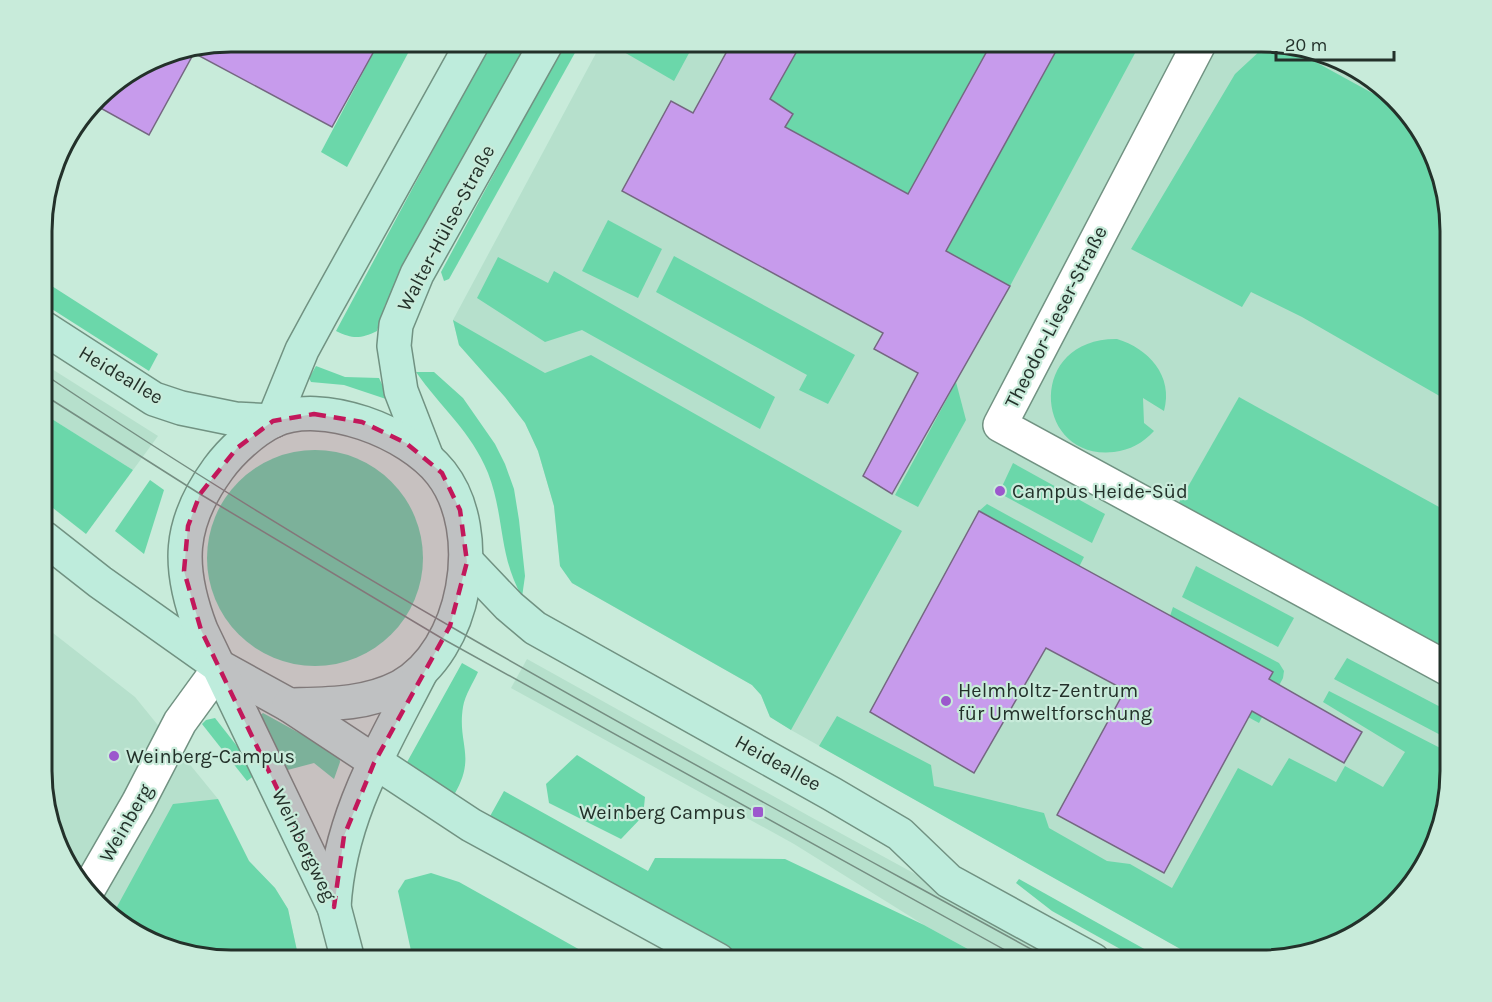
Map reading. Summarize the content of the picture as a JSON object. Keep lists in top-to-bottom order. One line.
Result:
{"streets":{"main road":["Walter-Hülse-Straße","Heideallee","Weinbergweg"],"street":["Theodor-Lieser-Straße","Weinberg"]},"crossings":[["Heideallee","Weinbergweg"],["Weinberg","Weinbergweg"]],"places":{"other":["Campus Heide-Süd","Helmholtz-Zentrum für Umweltforschung","Weinberg-Campus"],"transit":["Weinberg Campus"]},"scale_bar":"20 m"}
